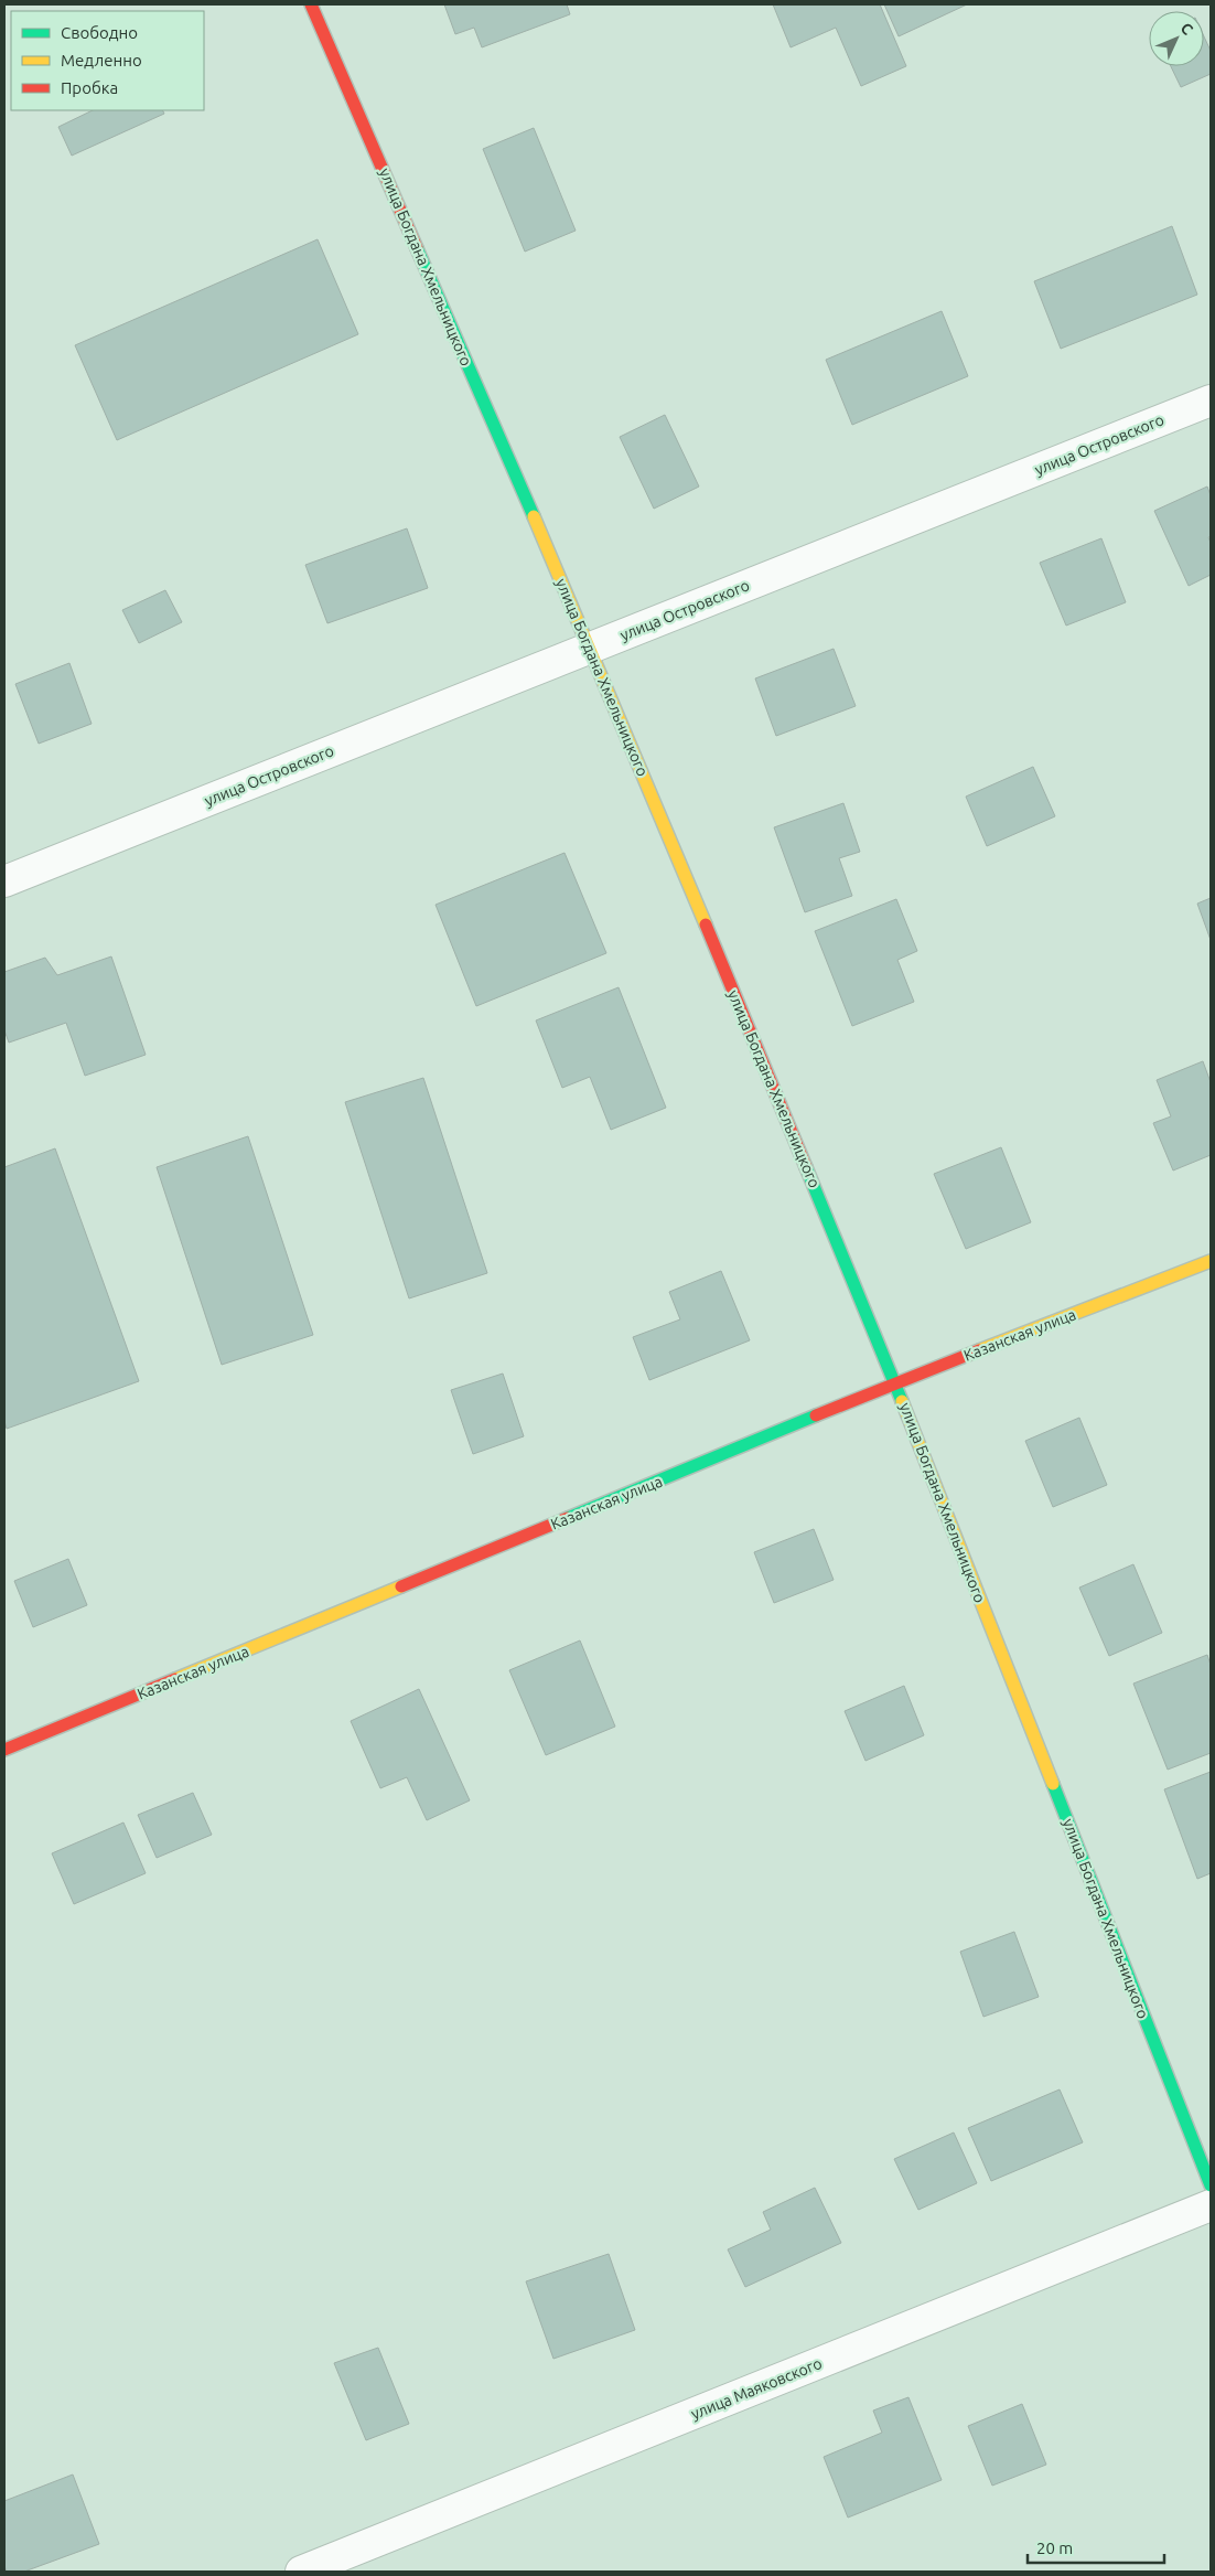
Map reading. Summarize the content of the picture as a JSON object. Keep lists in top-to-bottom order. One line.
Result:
{"streets":{"street":["улица Богдана Хмельницкого","улица Островского","Казанская улица","улица Маяковского"]},"crossings":[["улица Богдана Хмельницкого","улица Островского"],["улица Богдана Хмельницкого","Казанская улица"]],"legend":["Свободно","Медленно","Пробка"],"scale_bar":"20 m","north":"top right"}
